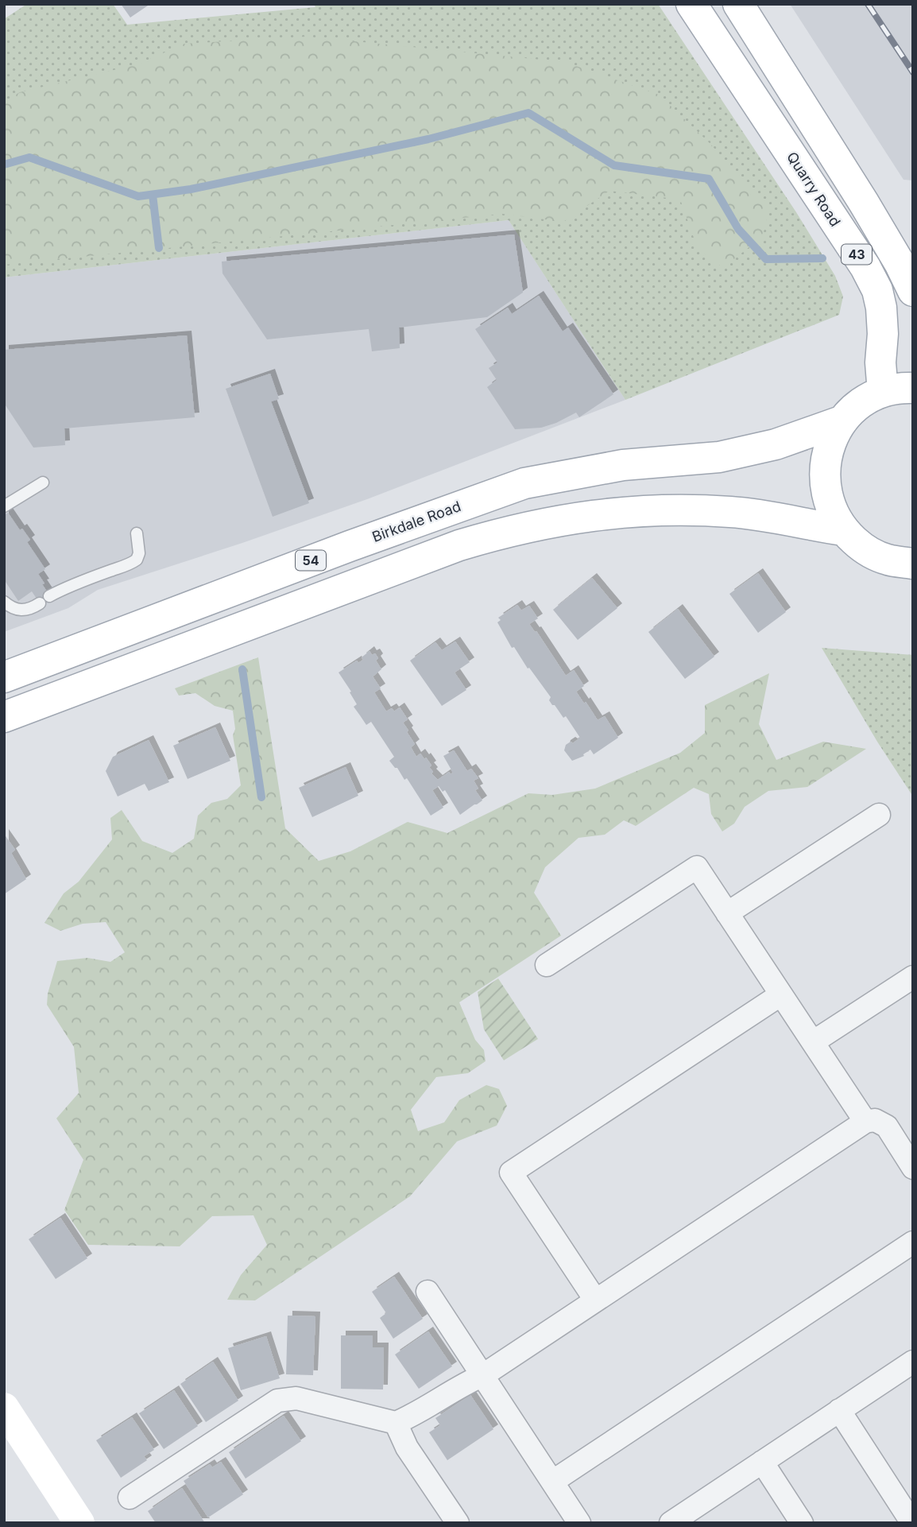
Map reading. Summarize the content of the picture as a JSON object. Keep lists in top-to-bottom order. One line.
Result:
{"streets":{"main road":["Quarry Road","43","Birkdale Road","54"]}}
